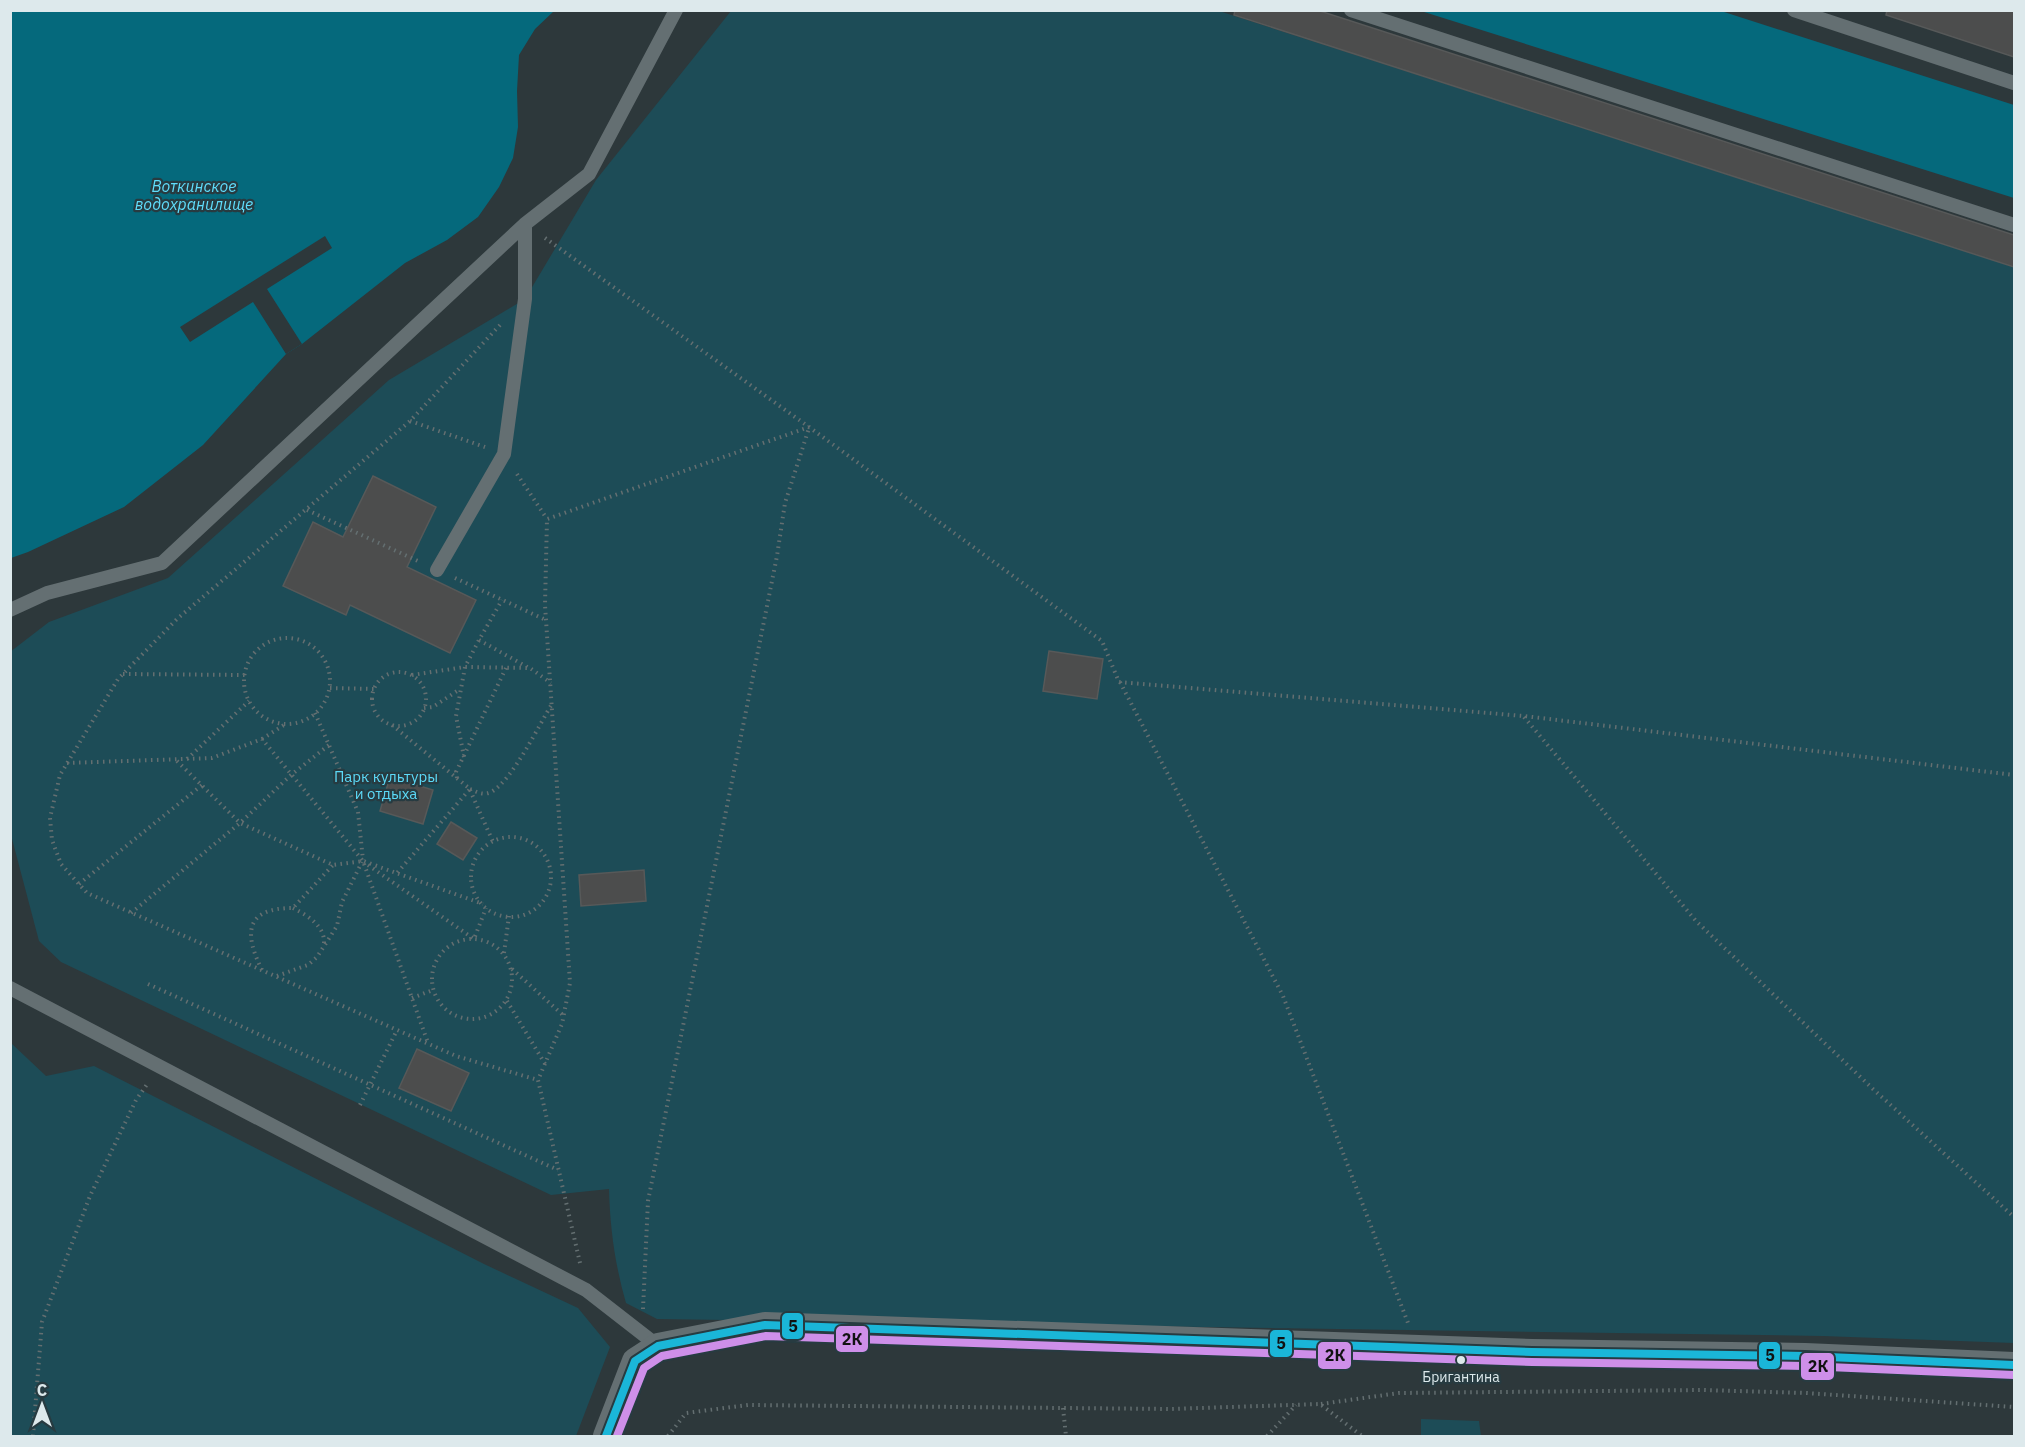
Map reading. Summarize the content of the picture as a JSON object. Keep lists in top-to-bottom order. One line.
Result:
{"water":["Воткинское водохранилище"],"parks":["Парк культуры и отдыха"],"places":["Бригантина"],"lines":["transit line 5","transit line 2К"],"north":"top"}
